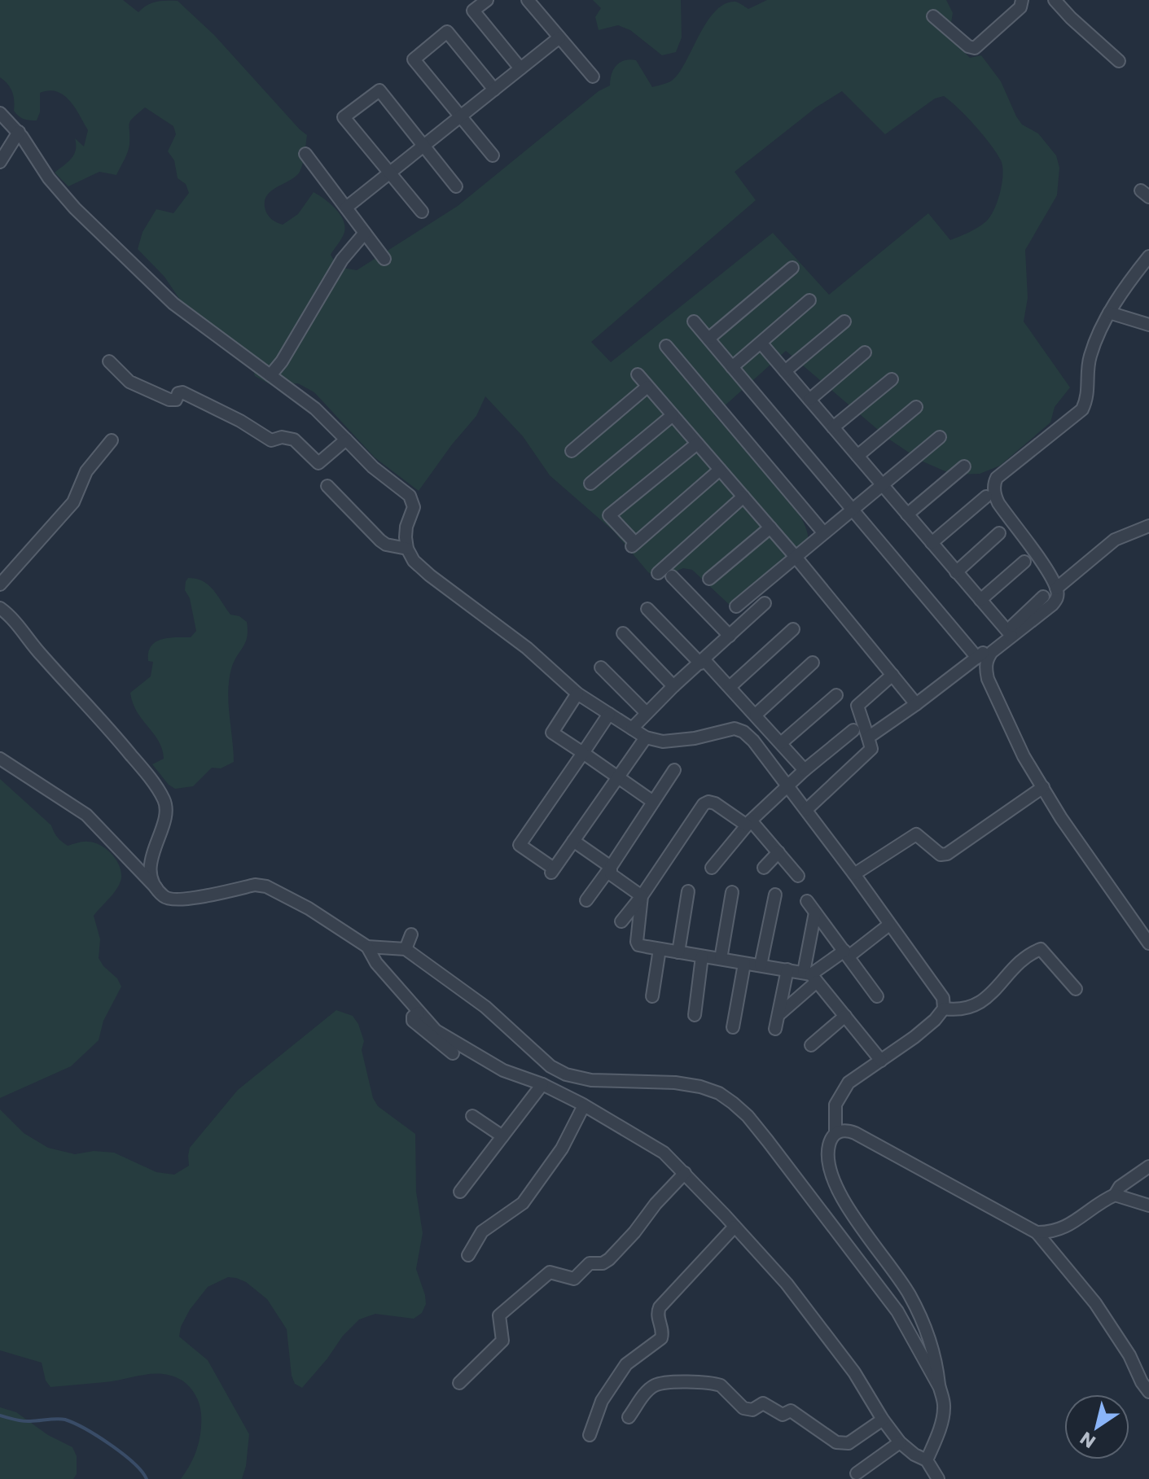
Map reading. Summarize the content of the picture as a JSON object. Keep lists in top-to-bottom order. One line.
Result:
{"north":"bottom left"}
